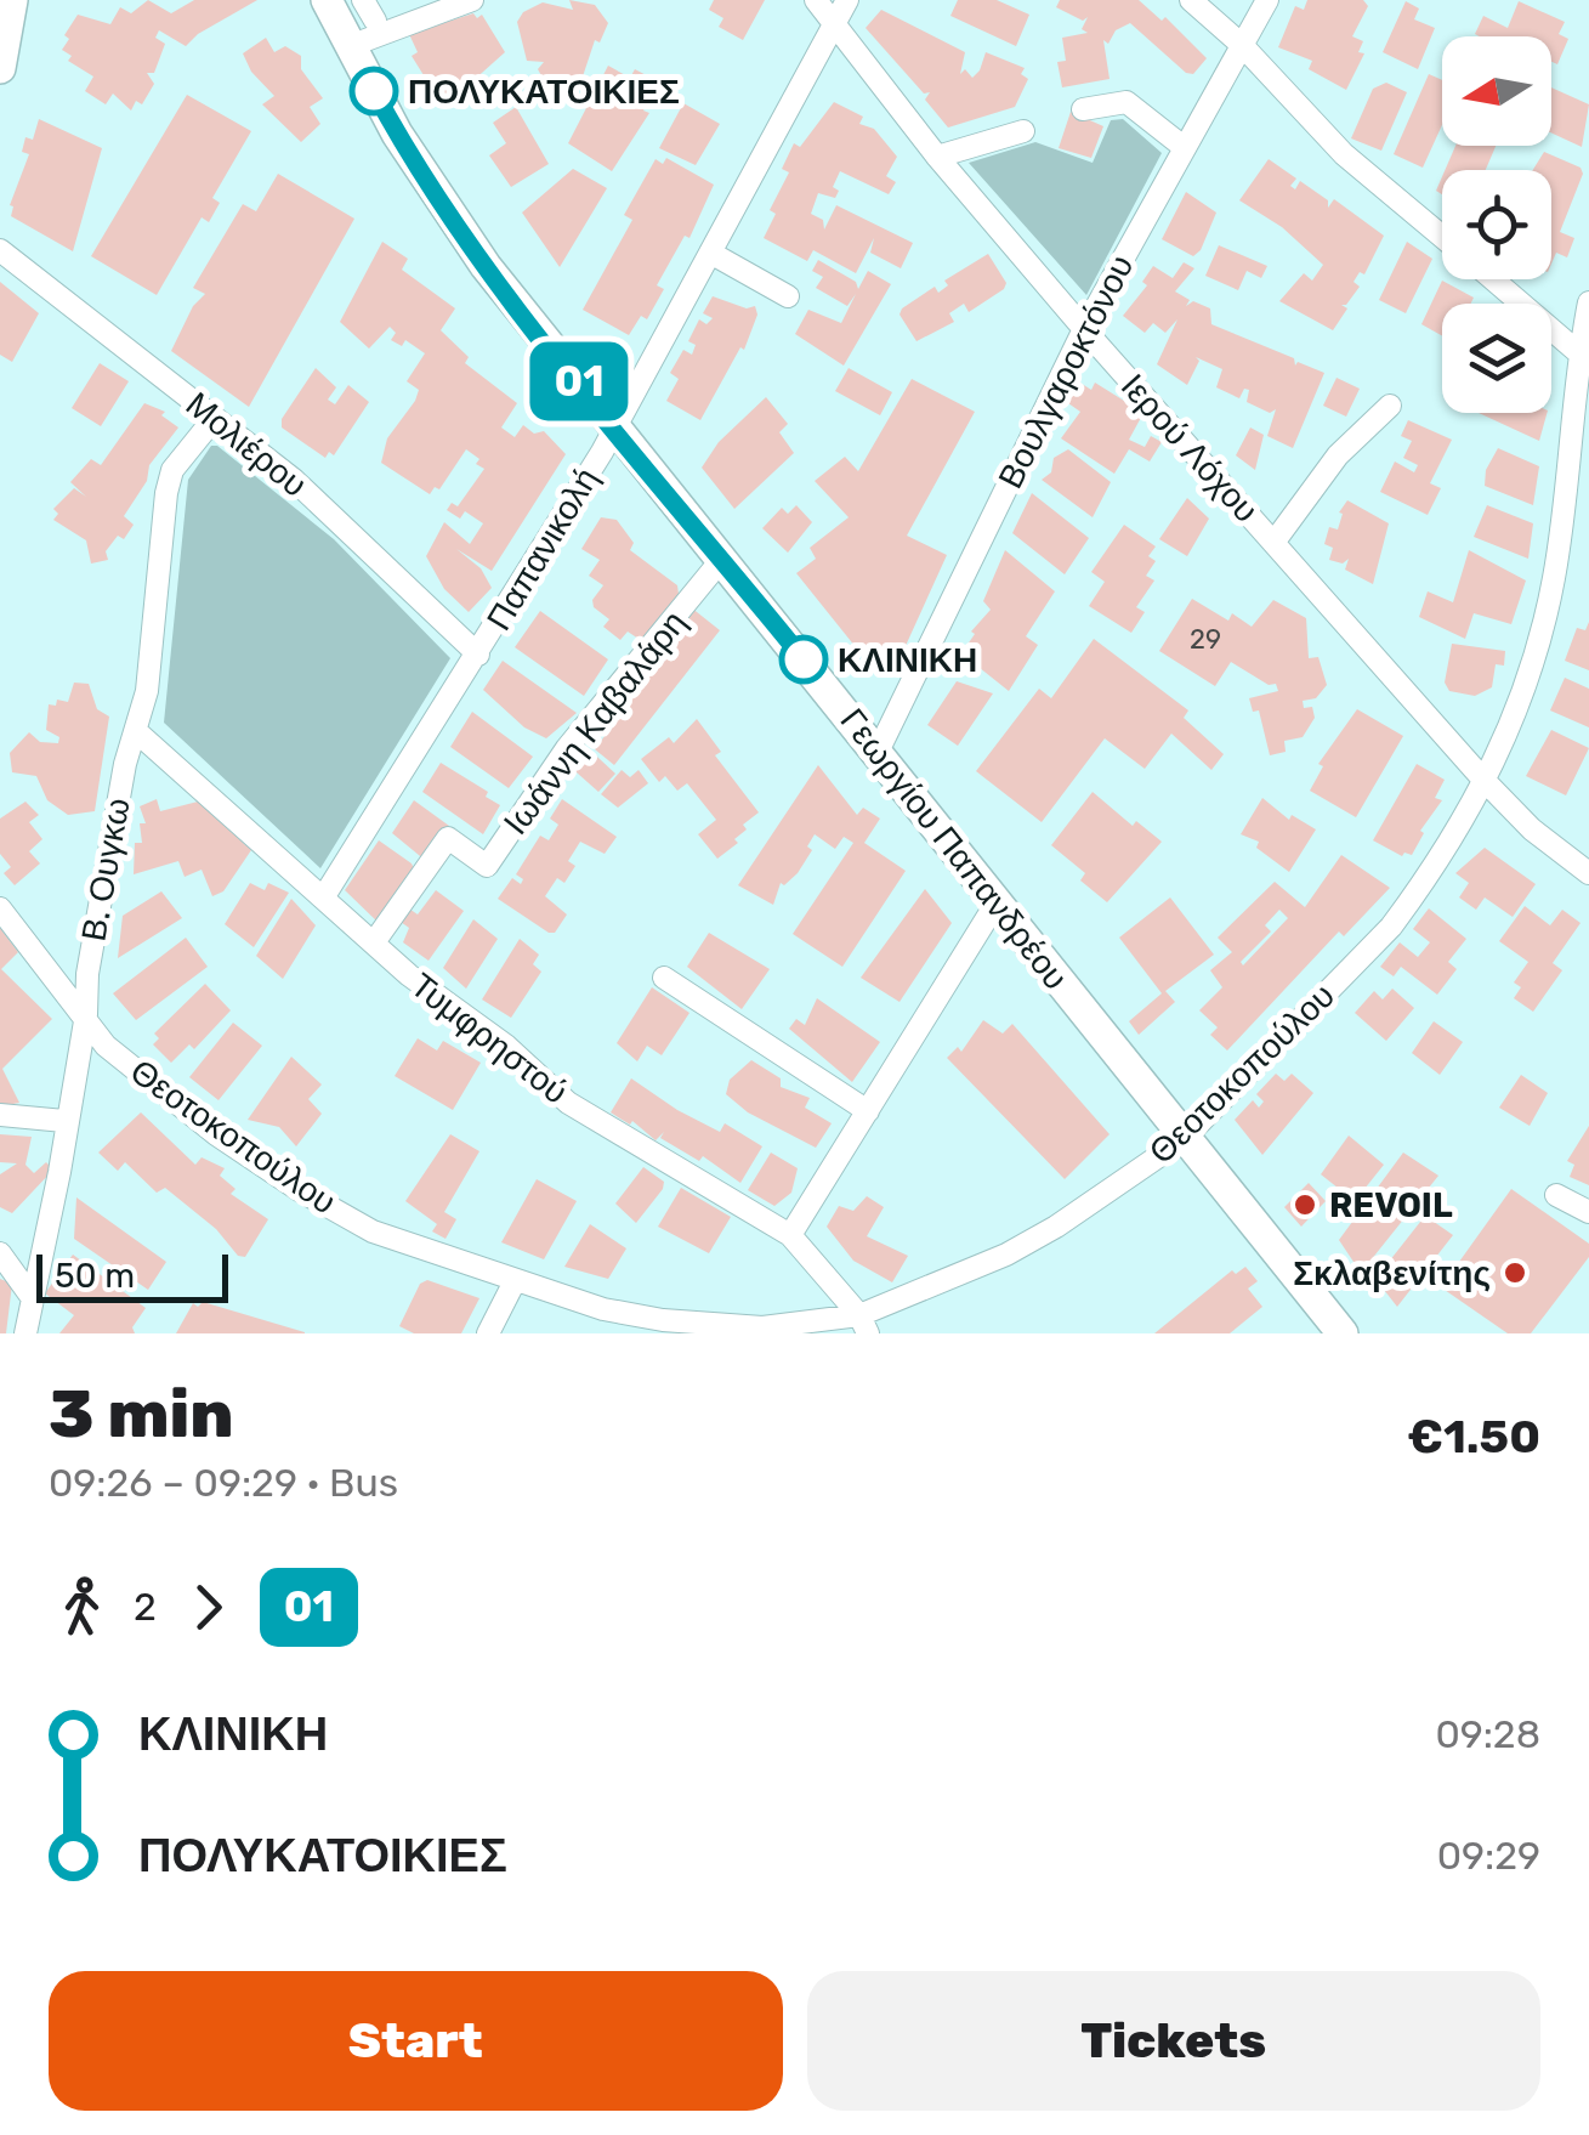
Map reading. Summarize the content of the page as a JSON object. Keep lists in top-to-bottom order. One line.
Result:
{"streets":{"main road":["Γεωργίου Παπανδρέου"],"street":["Βουλγαροκτόνου","Μολιέρου","Ιερού Λόχου","Παπανικολή","Ιωάννη Καβαλάρη","Β. Ουγκω","Τυμφρηστού","Θεοτοκοπούλου"]},"crossings":[["Βουλγαροκτόνου","Ιερού Λόχου"],["Βουλγαροκτόνου","Γεωργίου Παπανδρέου"],["Μολιέρου","Παπανικολή"],["Μολιέρου","Β. Ουγκω"],["Ιερού Λόχου","Παπανικολή"],["Ιερού Λόχου","Θεοτοκοπούλου"],["Παπανικολή","Γεωργίου Παπανδρέου"],["Παπανικολή","Τυμφρηστού"],["Ιωάννη Καβαλάρη","Γεωργίου Παπανδρέου"],["Ιωάννη Καβαλάρη","Τυμφρηστού"],["Γεωργίου Παπανδρέου","Θεοτοκοπούλου"],["Β. Ουγκω","Τυμφρηστού"],["Β. Ουγκω","Θεοτοκοπούλου"],["Τυμφρηστού","Θεοτοκοπούλου"]],"places":["ΠΟΛΥΚΑΤΟΙΚΙΕΣ","ΚΛΙΝΙΚΗ","REVOIL","Σκλαβενίτης"],"lines":["bus line 01"],"house_numbers":["29"],"scale_bar":"50 m","north":"left","page":{"on_map":"01","scale":"50 m","heading":["3 min","09:26 – 09:29 · Bus","€1.50"],"legs":["2","01"],"list":[{"name":"ΚΛΙΝΙΚΗ","value":"09:28"},{"name":"ΠΟΛΥΚΑΤΟΙΚΙΕΣ","value":"09:29"}],"buttons":["Start","Tickets"]}}
